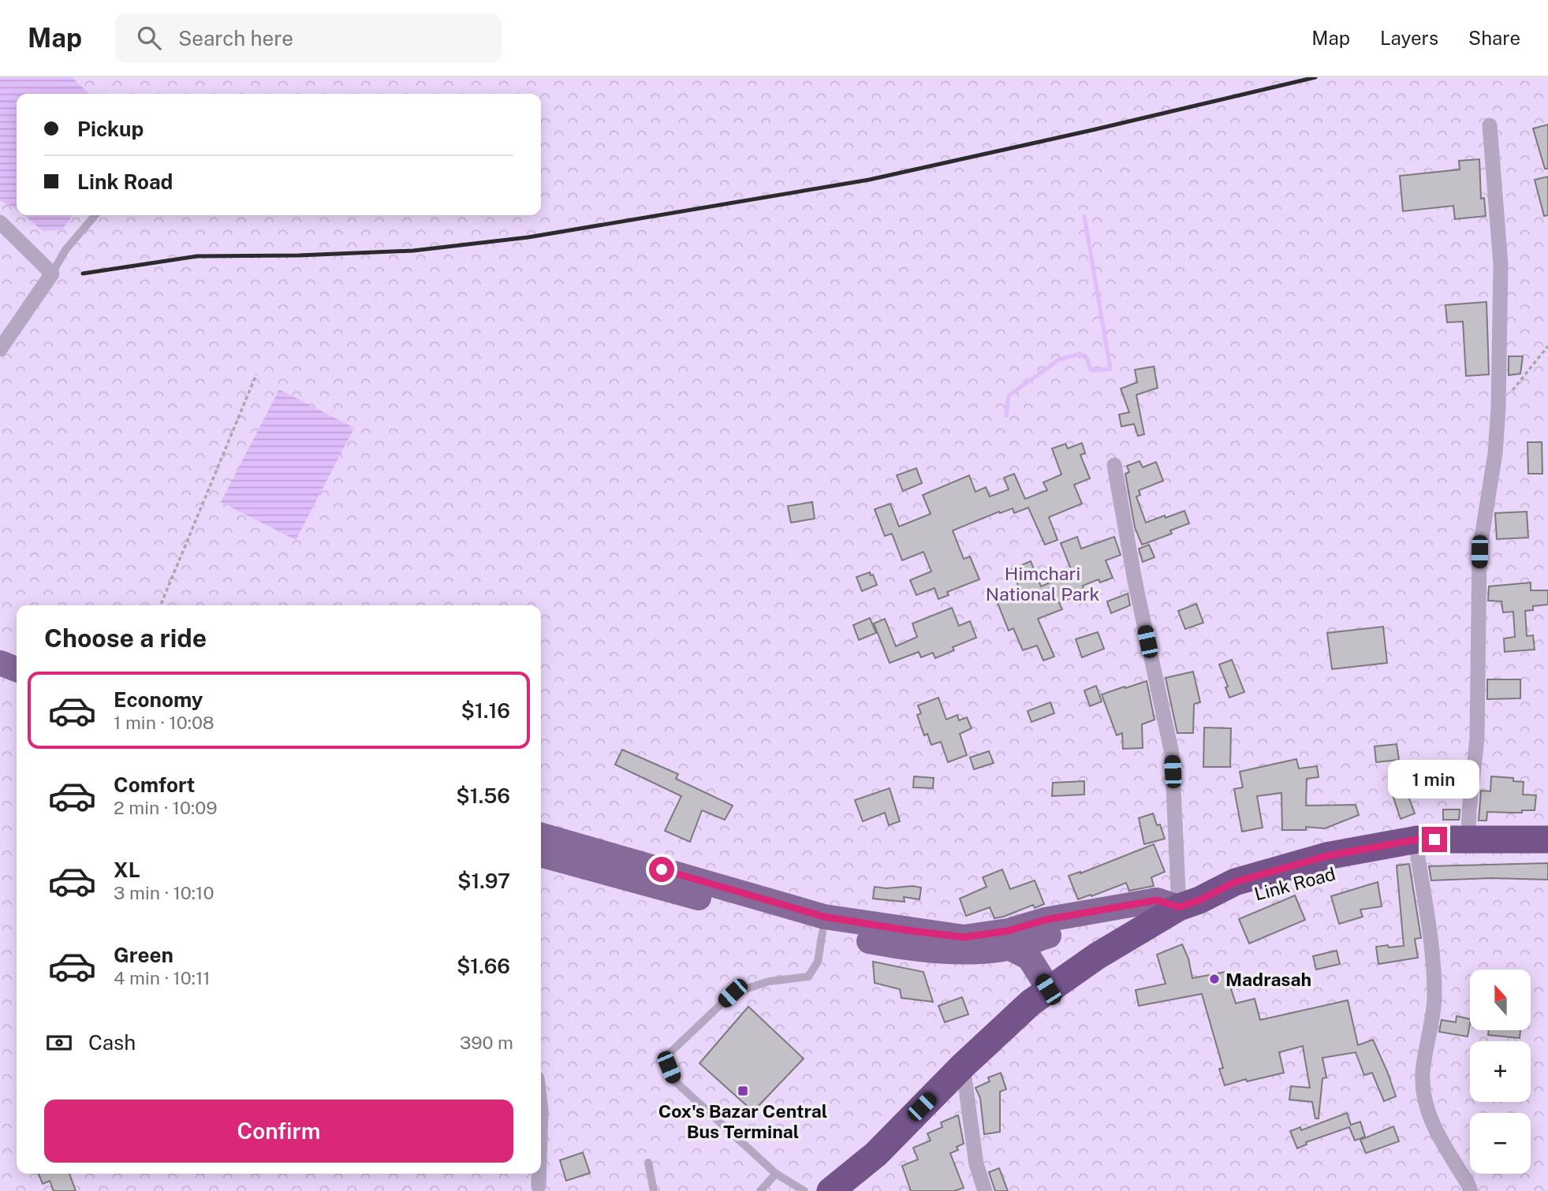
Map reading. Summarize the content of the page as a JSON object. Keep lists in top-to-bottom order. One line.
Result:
{"streets":{"highway":["Link Road"]},"parks":["Himchari National Park"],"places":{"other":["Madrasah"],"transit":["Cox's Bazar Central Bus Terminal"]},"north":"top","page":{"header":"Map","search":"Search here","nav":["Map","Layers","Share"],"banner":["Pickup","Link Road"],"heading":"Choose a ride","list":[{"name":"Economy","note":"1 min · 10:08","value":"$1.16"},{"name":"Comfort","note":"2 min · 10:09","value":"$1.56"},{"name":"XL","note":"3 min · 10:10","value":"$1.97"},{"name":"Green","note":"4 min · 10:11","value":"$1.66"}],"bubble":"1 min","map_buttons":["+","−"],"pay":["Cash","390 m"],"buttons":"Confirm"}}
